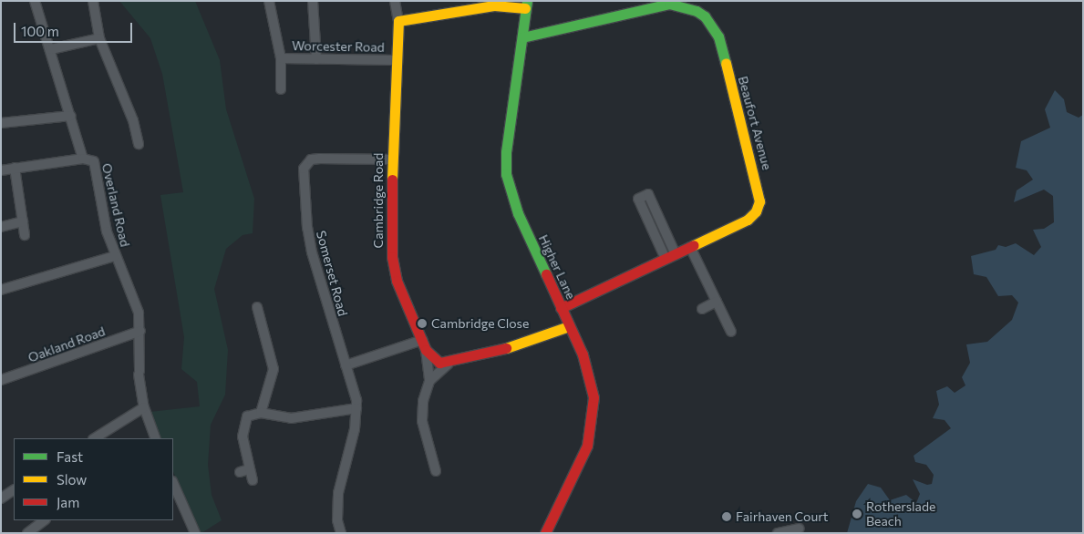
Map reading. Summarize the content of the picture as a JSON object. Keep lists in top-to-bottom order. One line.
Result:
{"streets":{"street":["Worcester Road","Beaufort Avenue","Cambridge Road","Overland Road","Higher Lane","Somerset Road","Oakland Road"]},"crossings":[["Worcester Road","Cambridge Road"],["Beaufort Avenue","Higher Lane"],["Cambridge Road","Somerset Road"],["Overland Road","Oakland Road"]],"places":["Cambridge Close","Rotherslade Beach","Fairhaven Court"],"legend":["Fast","Slow","Jam"],"scale_bar":"100 m"}
